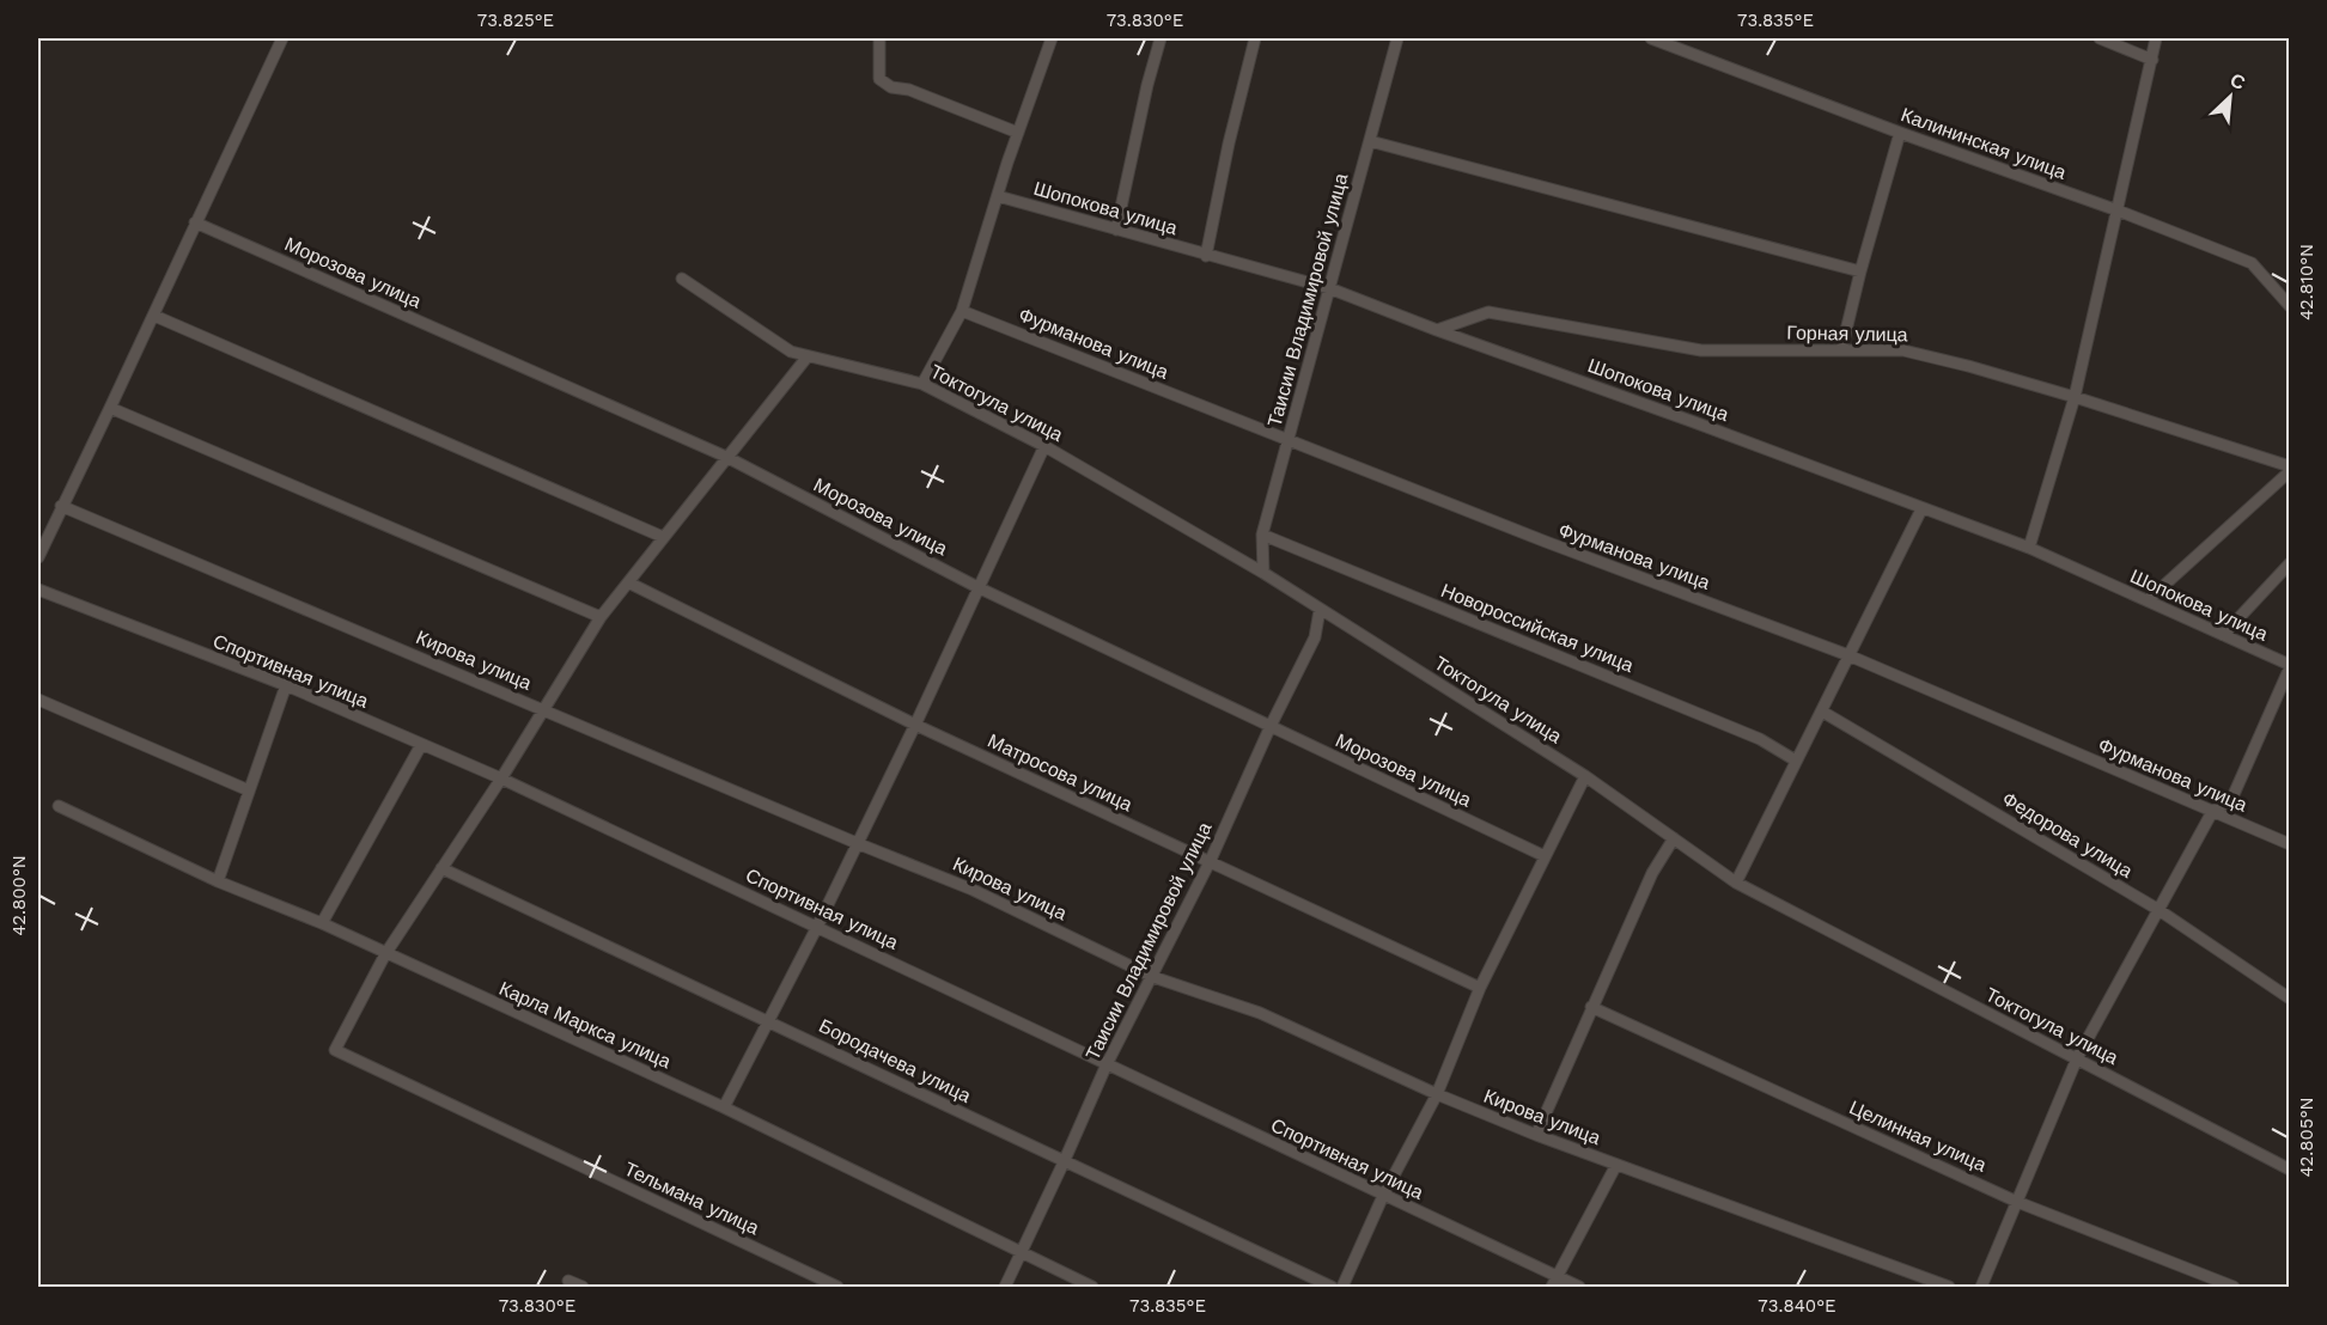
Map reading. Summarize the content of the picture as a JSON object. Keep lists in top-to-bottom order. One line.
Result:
{"streets":{"street":["Калининская улица","Шопокова улица","Морозова улица","Таисии Владимировой улица","Горная улица","Фурманова улица","Токтогула улица","Новороссийская улица","Кирова улица","Спортивная улица","Матросова улица","Федорова улица","Карла Маркса улица","Бородачева улица","Целинная улица","Тельмана улица"]},"crossings":[["Шопокова улица","Таисии Владимировой улица"],["Шопокова улица","Горная улица"],["Морозова улица","Таисии Владимировой улица"],["Таисии Владимировой улица","Фурманова улица"],["Таисии Владимировой улица","Токтогула улица"],["Таисии Владимировой улица","Новороссийская улица"],["Таисии Владимировой улица","Кирова улица"],["Таисии Владимировой улица","Спортивная улица"],["Таисии Владимировой улица","Матросова улица"],["Таисии Владимировой улица","Карла Маркса улица"],["Таисии Владимировой улица","Бородачева улица"],["Карла Маркса улица","Тельмана улица"]],"north":"top right","coordinates":["73.825°E","73.830°E","73.835°E","42.810°N","42.800°N","42.805°N","73.840°E"]}
